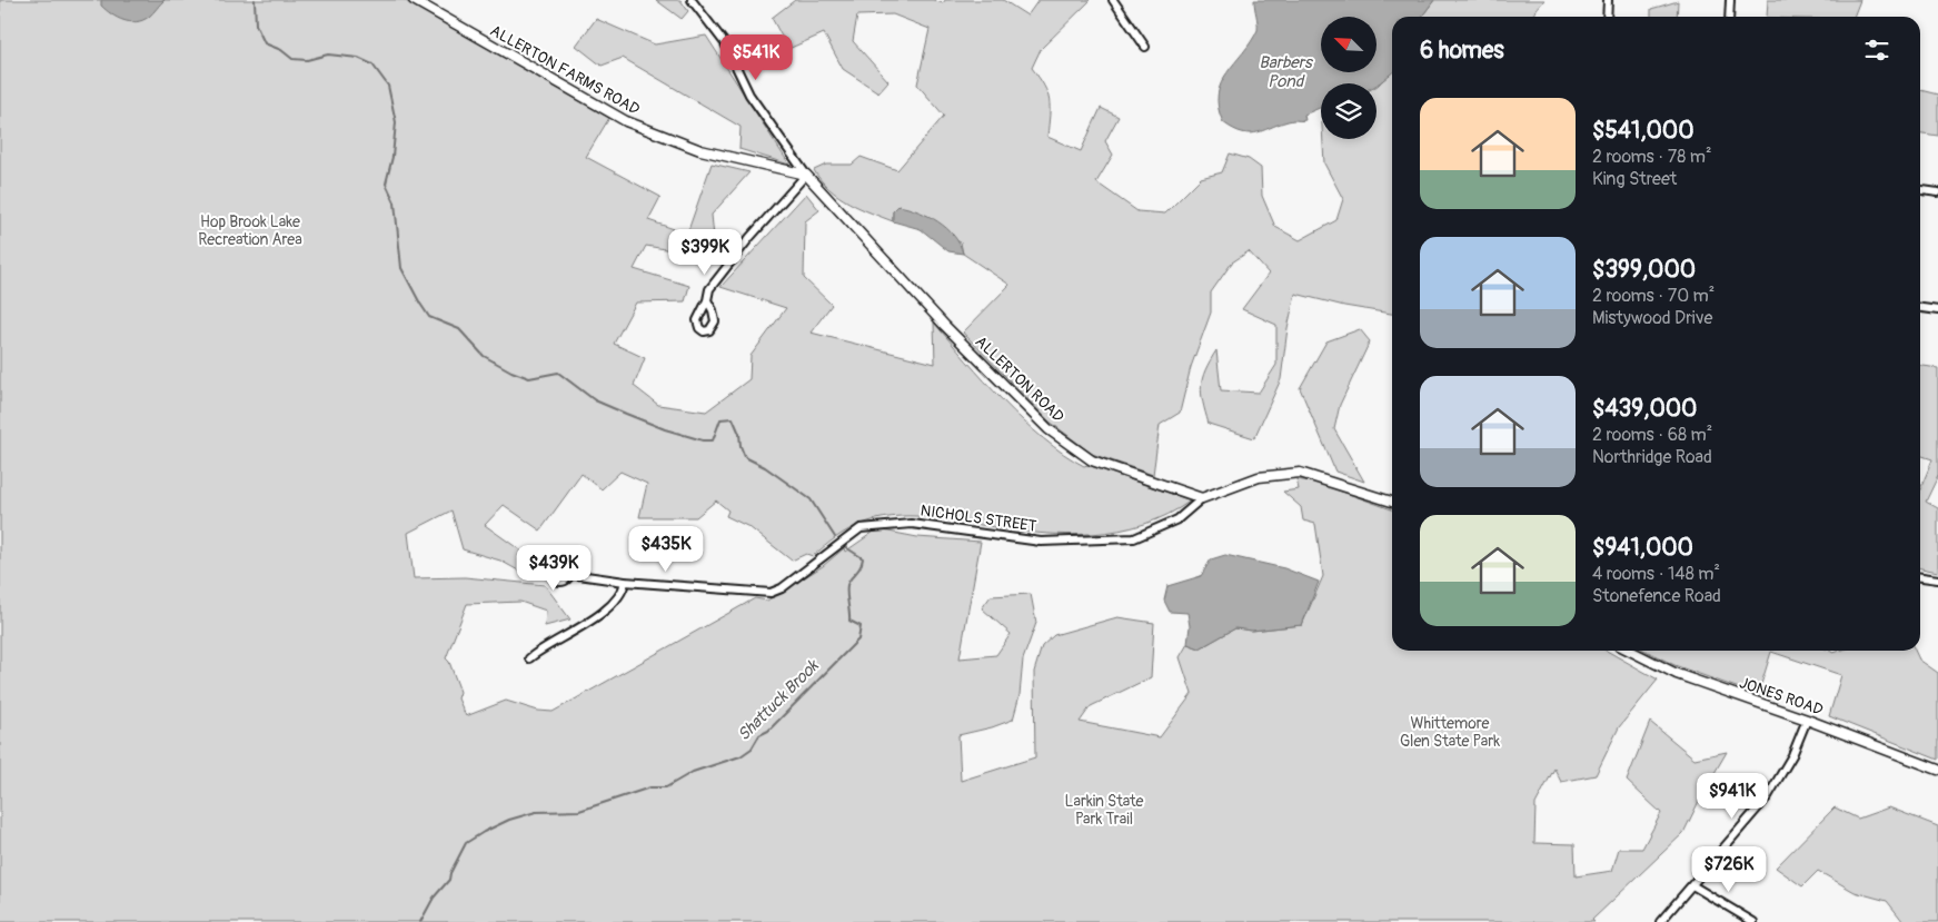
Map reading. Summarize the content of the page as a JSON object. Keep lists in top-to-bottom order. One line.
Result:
{"streets":{"street":["ALLERTON FARMS ROAD","ALLERTON ROAD","NICHOLS STREET","JONES ROAD"]},"crossings":[["ALLERTON FARMS ROAD","ALLERTON ROAD"],["ALLERTON ROAD","NICHOLS STREET"]],"water":["Barbers Pond","Shattuck Brook"],"parks":["Hop Brook Lake Recreation Area","Whittemore Glen State Park","Larkin State Park Trail"],"north":"top left","page":{"heading":"6 homes","price":["$541K","$399K","$435K","$439K","$941K","$726K"],"list":[{"name":"$541,000","note":"2 rooms · 78 m² · King Street"},{"name":"$399,000","note":"2 rooms · 70 m² · Mistywood Drive"},{"name":"$439,000","note":"2 rooms · 68 m² · Northridge Road"},{"name":"$941,000","note":"4 rooms · 148 m² · Stonefence Road"}]}}
